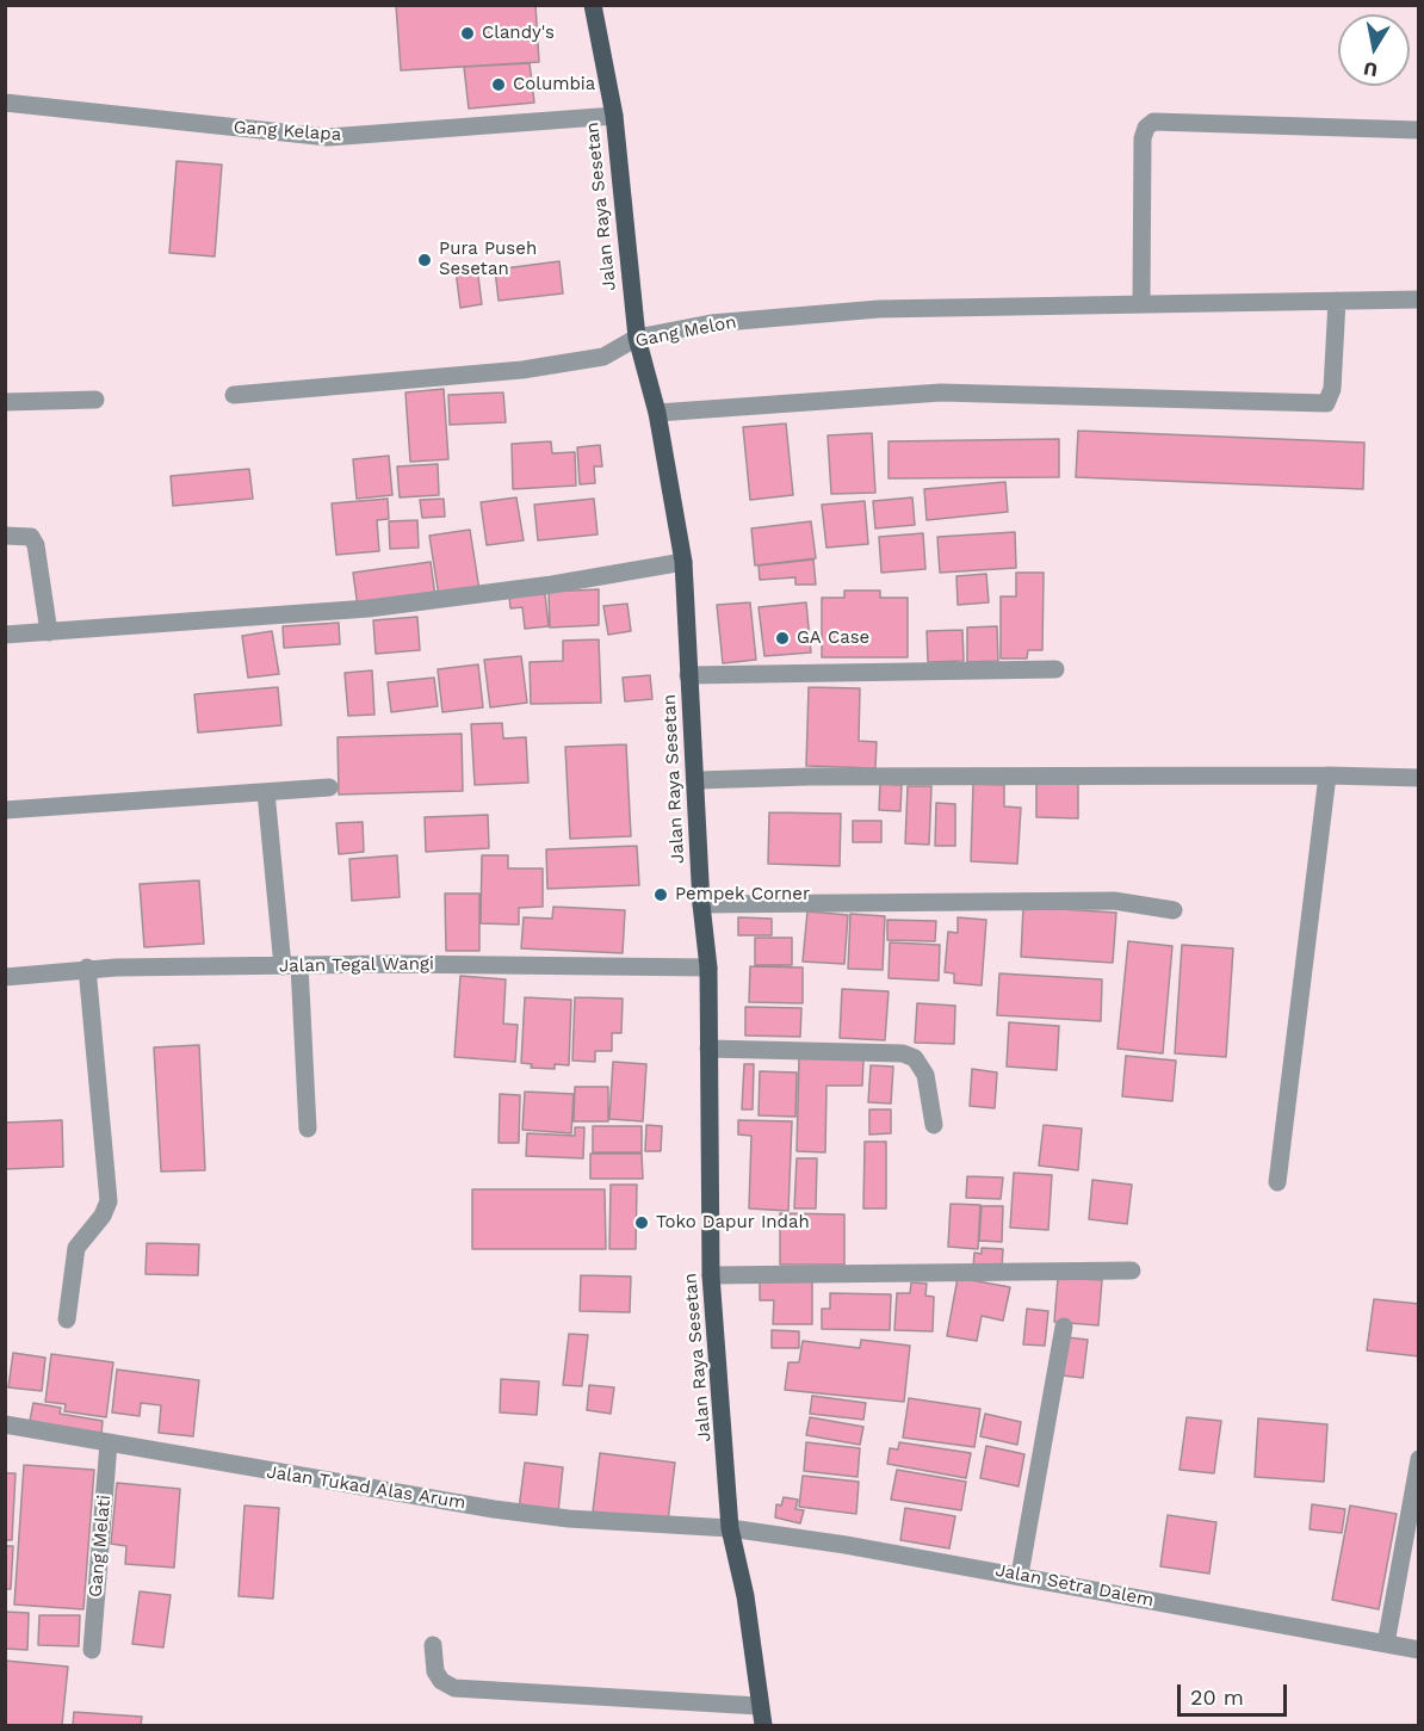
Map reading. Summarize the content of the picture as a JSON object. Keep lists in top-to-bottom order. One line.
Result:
{"streets":{"main road":["Jalan Raya Sesetan"],"street":["Gang Kelapa","Gang Melon","Jalan Tegal Wangi","Jalan Tukad Alas Arum","Gang Melati","Jalan Setra Dalem"]},"crossings":[["Gang Kelapa","Jalan Raya Sesetan"],["Jalan Raya Sesetan","Gang Melon"],["Jalan Raya Sesetan","Jalan Tegal Wangi"],["Jalan Raya Sesetan","Jalan Tukad Alas Arum"],["Jalan Raya Sesetan","Jalan Setra Dalem"],["Jalan Tukad Alas Arum","Gang Melati"],["Jalan Tukad Alas Arum","Jalan Setra Dalem"]],"places":["Clandy's","Columbia","Pura Puseh Sesetan","GA Case","Pempek Corner","Toko Dapur Indah"],"scale_bar":"20 m","north":"bottom"}
